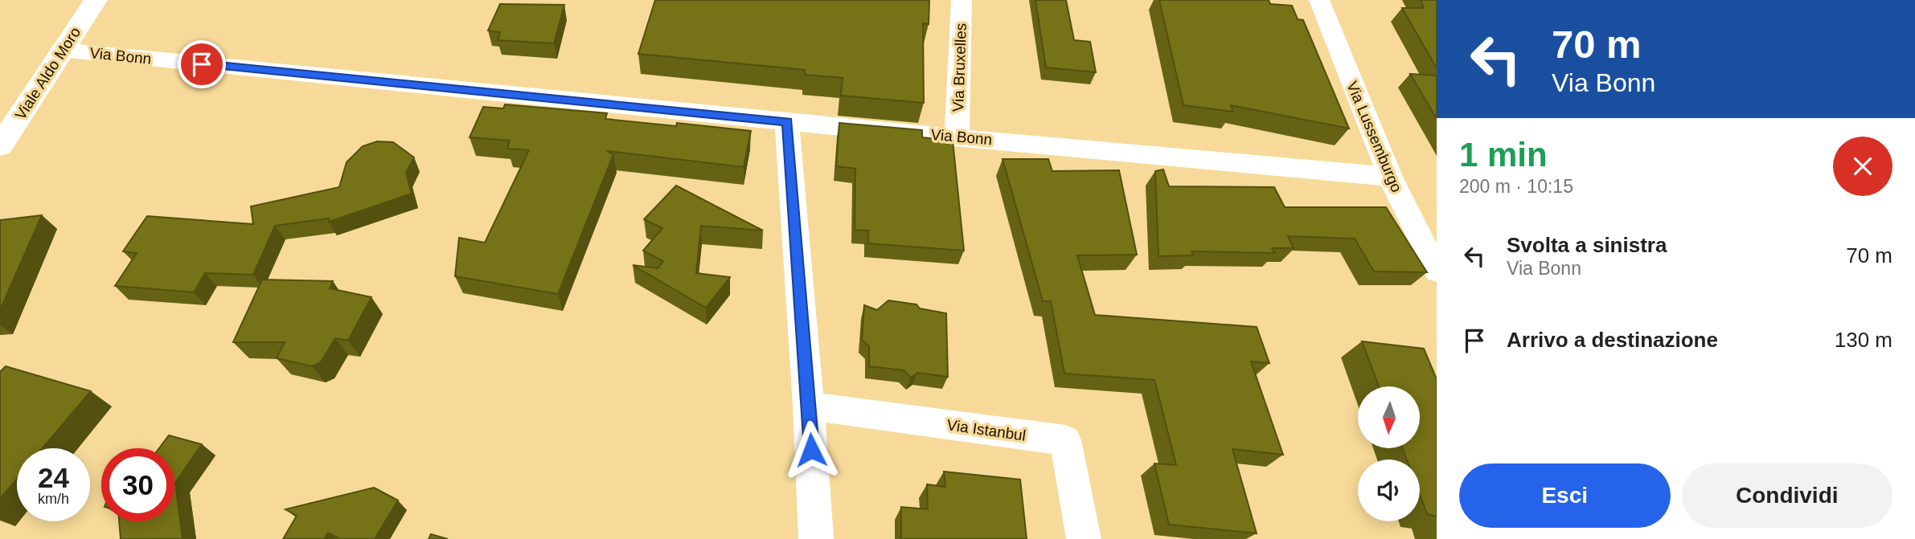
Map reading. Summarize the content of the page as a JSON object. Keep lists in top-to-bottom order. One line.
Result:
{"streets":{"main road":["Viale Aldo Moro"],"street":["Via Bonn","Via Bruxelles","Via Lussemburgo","Via Istanbul"]},"crossings":[["Via Bonn","Via Bruxelles"],["Via Bonn","Viale Aldo Moro"],["Via Bonn","Via Lussemburgo"]],"north":"bottom","page":{"turn":["70 m","Via Bonn"],"heading":["1 min","200 m · 10:15"],"list":[{"name":"Svolta a sinistra","note":"Via Bonn","value":"70 m"},{"name":"Arrivo a destinazione","value":"130 m"}],"speed":"24 km/h","limit":"30","buttons":["Esci","Condividi"]}}
